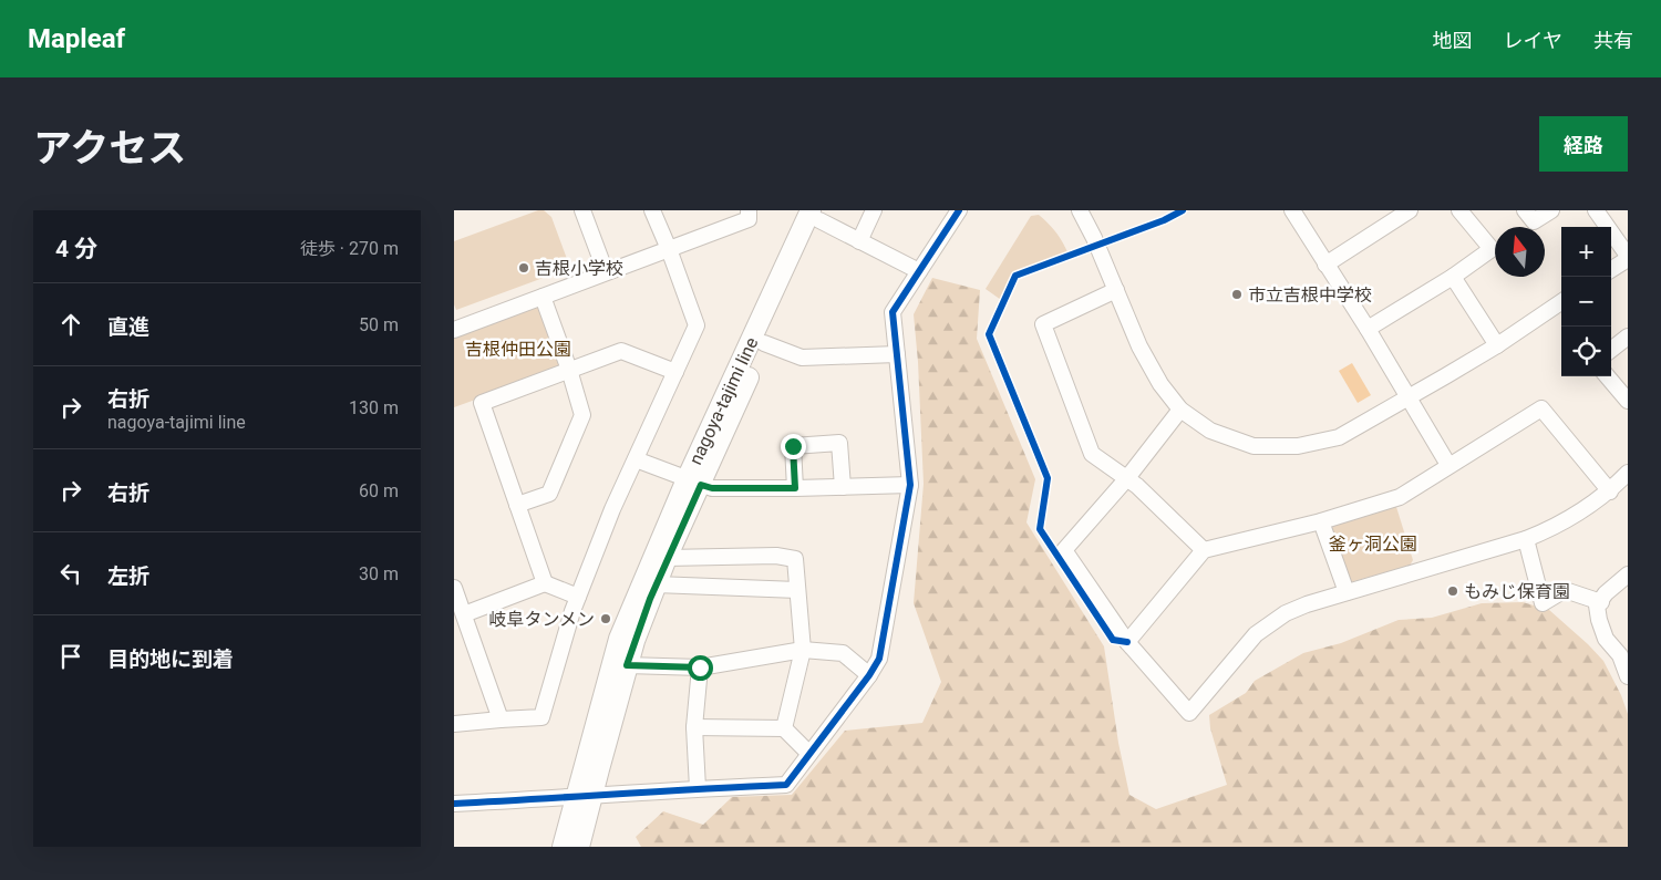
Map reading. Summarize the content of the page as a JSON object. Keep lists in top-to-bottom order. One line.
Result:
{"streets":{"main road":["nagoya-tajimi line"]},"parks":["吉根仲田公園","釜ヶ洞公園"],"places":["吉根小学校","市立吉根中学校","もみじ保育園","岐阜タンメン"],"north":"top","page":{"header":"Mapleaf","nav":["地図","レイヤ","共有"],"title":"アクセス","buttons":"経路","heading":["4 分","徒歩 · 270 m"],"map_buttons":["+","−"],"list":[["直進","50 m"],["右折","nagoya-tajimi line","130 m"],["右折","60 m"],["左折","30 m"],"目的地に到着"]}}
